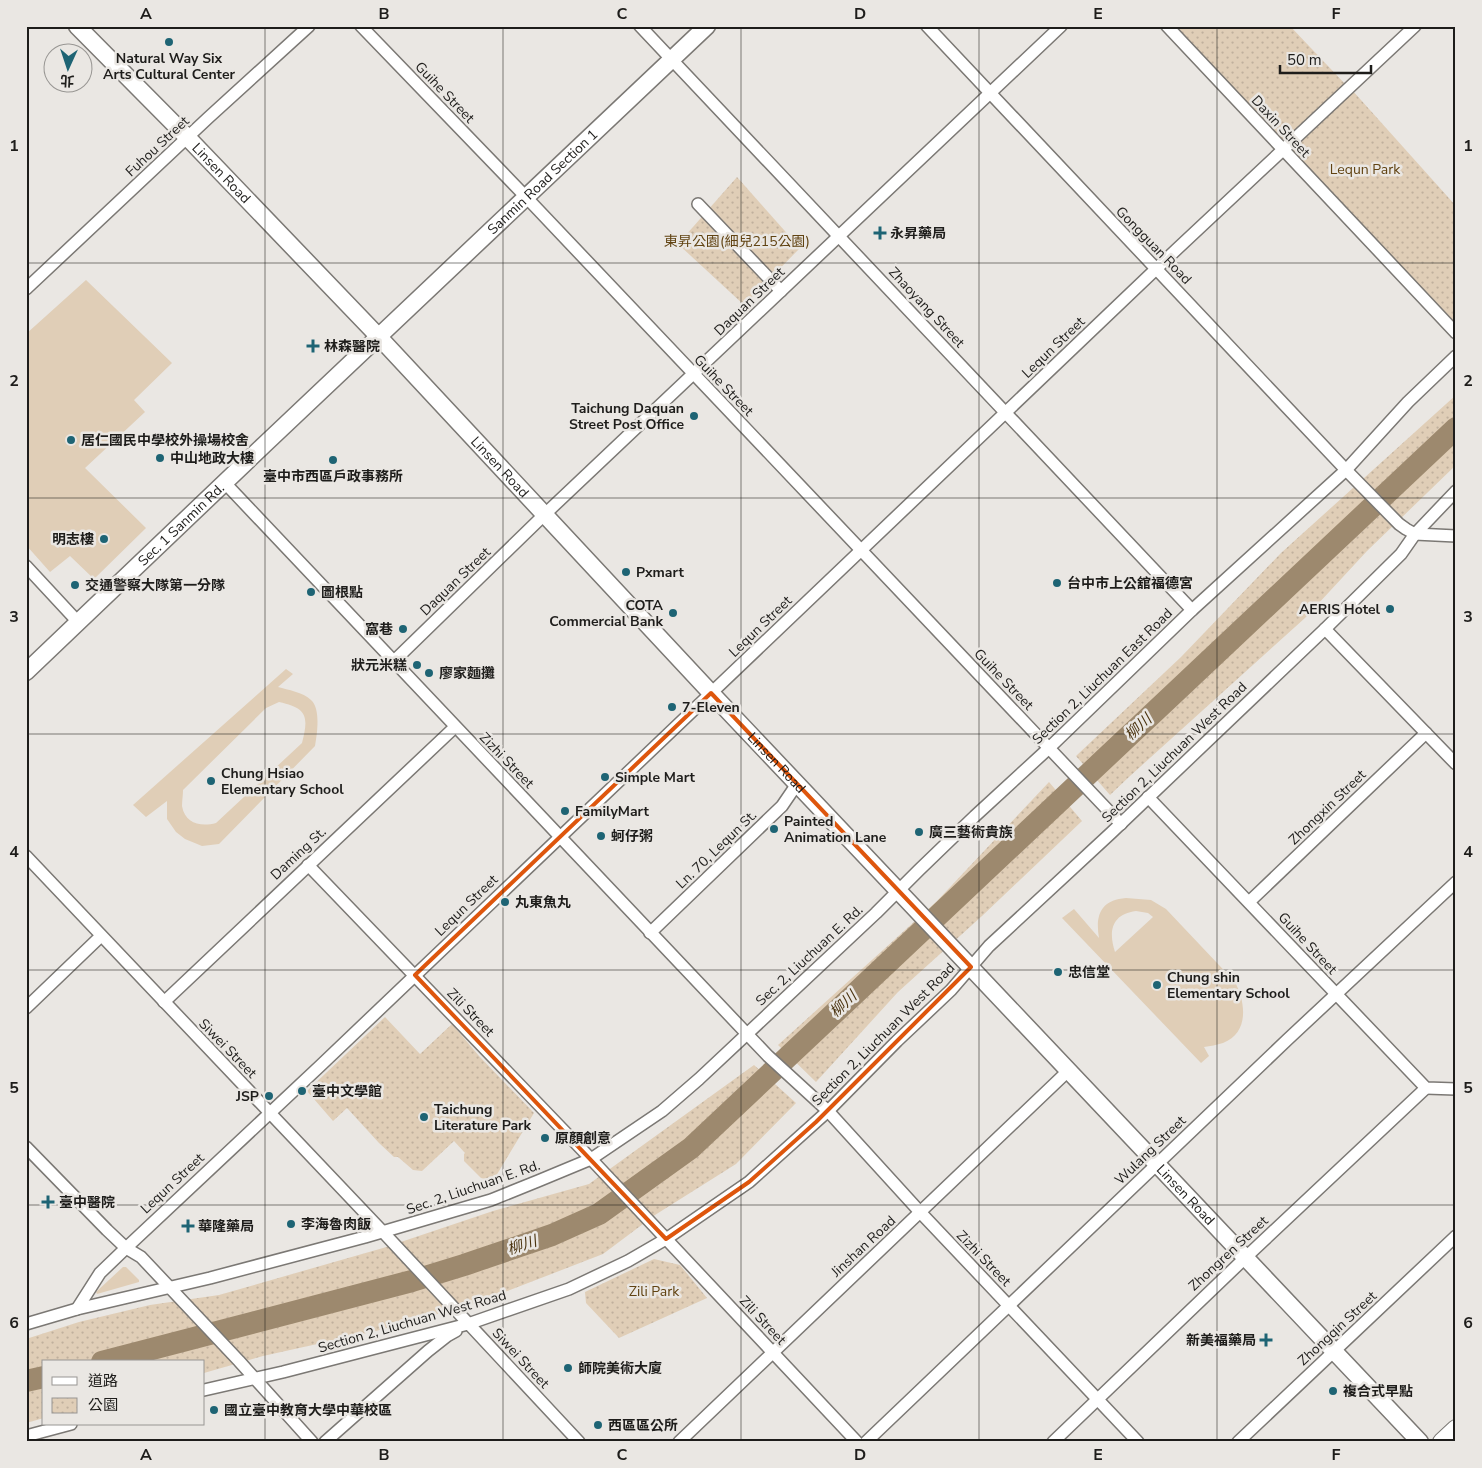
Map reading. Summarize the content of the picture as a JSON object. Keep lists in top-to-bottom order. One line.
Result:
{"streets":{"main road":["Linsen Road","Sanmin Road Section 1","Sec. 1 Sanmin Rd."],"street":["Guihe Street","Daxin Street","Fuhou Street","Gongguan Road","Daquan Street","Zhaoyang Street","Lequn Street","Section 2, Liuchuan East Road","Section 2, Liuchuan West Road","Zizhi Street","Zhongxin Street","Ln. 70, Lequn St.","Daming St.","Sec. 2, Liuchuan E. Rd.","Zili Street","Siwei Street","Wulang Street","Jinshan Road","Zhongren Street","Zhongqin Street"]},"crossings":[["Guihe Street","Sanmin Road Section 1"],["Guihe Street","Daquan Street"],["Guihe Street","Lequn Street"],["Guihe Street","Section 2, Liuchuan East Road"],["Guihe Street","Section 2, Liuchuan West Road"],["Guihe Street","Zhongxin Street"],["Guihe Street","Wulang Street"],["Guihe Street","Zhongren Street"],["Daxin Street","Lequn Street"],["Fuhou Street","Linsen Road"],["Linsen Road","Sanmin Road Section 1"],["Linsen Road","Daquan Street"],["Linsen Road","Lequn Street"],["Linsen Road","Sec. 1 Sanmin Rd."],["Linsen Road","Section 2, Liuchuan East Road"],["Linsen Road","Section 2, Liuchuan West Road"],["Linsen Road","Ln. 70, Lequn St."],["Linsen Road","Sec. 2, Liuchuan E. Rd."],["Linsen Road","Wulang Street"],["Linsen Road","Jinshan Road"],["Linsen Road","Zhongren Street"],["Linsen Road","Zhongqin Street"],["Sanmin Road Section 1","Zhaoyang Street"],["Sanmin Road Section 1","Sec. 1 Sanmin Rd."],["Gongguan Road","Daquan Street"],["Gongguan Road","Lequn Street"],["Gongguan Road","Section 2, Liuchuan East Road"],["Gongguan Road","Section 2, Liuchuan West Road"],["Daquan Street","Zhaoyang Street"],["Daquan Street","Zizhi Street"],["Zhaoyang Street","Lequn Street"],["Zhaoyang Street","Section 2, Liuchuan East Road"],["Lequn Street","Zizhi Street"],["Lequn Street","Sec. 2, Liuchuan E. Rd."],["Lequn Street","Zili Street"],["Lequn Street","Siwei Street"],["Sec. 1 Sanmin Rd.","Zizhi Street"],["Section 2, Liuchuan East Road","Sec. 2, Liuchuan E. Rd."],["Section 2, Liuchuan West Road","Zizhi Street"],["Section 2, Liuchuan West Road","Zili Street"],["Section 2, Liuchuan West Road","Siwei Street"],["Zizhi Street","Ln. 70, Lequn St."],["Zizhi Street","Daming St."],["Zizhi Street","Sec. 2, Liuchuan E. Rd."],["Zizhi Street","Wulang Street"],["Zizhi Street","Jinshan Road"],["Zizhi Street","Zhongren Street"],["Daming St.","Zili Street"],["Daming St.","Siwei Street"],["Sec. 2, Liuchuan E. Rd.","Zili Street"],["Sec. 2, Liuchuan E. Rd.","Siwei Street"],["Zili Street","Jinshan Road"]],"water":["柳川"],"parks":["Lequn Park","東昇公園(細兒215公園)","Zili Park"],"places":{"other":["Natural Way Six Arts Cultural Center","Taichung Daquan Street Post Office","居仁國民中學校外操場校舍","中山地政大樓","臺中市西區戶政事務所","明志樓","Pxmart","台中市上公舘福德宮","交通警察大隊第一分隊","圖根點","AERIS Hotel","COTA Commercial Bank","窩巷","狀元米糕","廖家麵攤","7-Eleven","Simple Mart","Chung Hsiao Elementary School","FamilyMart","Painted Animation Lane","廣三藝術貴族","蚵仔粥","丸東魚丸","忠信堂","Chung shin Elementary School","臺中文學館","JSP","Taichung Literature Park","原顏創意","李海魯肉飯","師院美術大廈","複合式早點","國立臺中教育大學中華校區","西區區公所"],"health":["永昇藥局","林森醫院","臺中醫院","華隆藥局","新美福藥局"]},"legend":["道路","公園"],"scale_bar":"50 m","north":"bottom","grid":{"columns":["A","B","C","D","E","F"],"rows":["1","2","3","4","5","6"]}}
